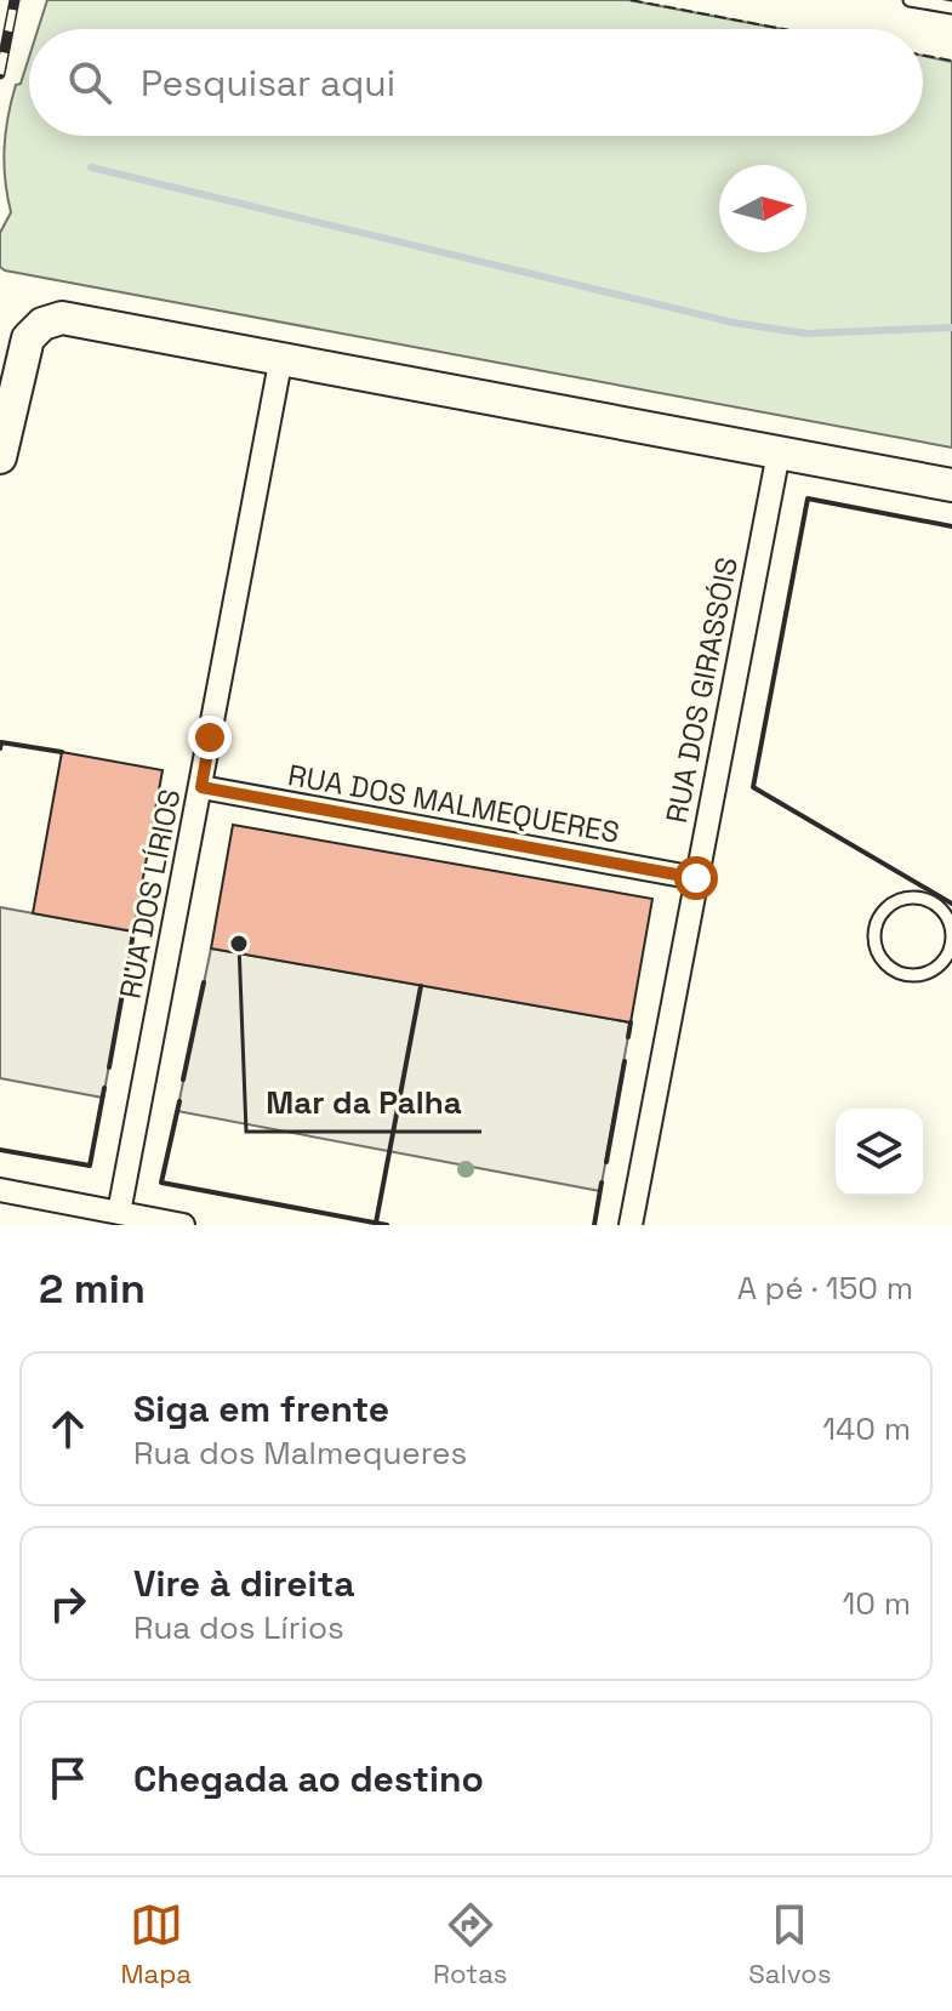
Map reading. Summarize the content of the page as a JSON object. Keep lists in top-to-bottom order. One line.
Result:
{"streets":{"street":["RUA DOS GIRASSÓIS","RUA DOS MALMEQUERES","RUA DOS LÍRIOS"]},"crossings":[["RUA DOS GIRASSÓIS","RUA DOS MALMEQUERES"],["RUA DOS MALMEQUERES","RUA DOS LÍRIOS"]],"places":["Mar da Palha"],"north":"right","page":{"search":"Pesquisar aqui","heading":["2 min","A pé · 150 m"],"list":[["Siga em frente","Rua dos Malmequeres","140 m"],["Vire à direita","Rua dos Lírios","10 m"],"Chegada ao destino"],"nav":["Mapa","Rotas","Salvos"]}}
